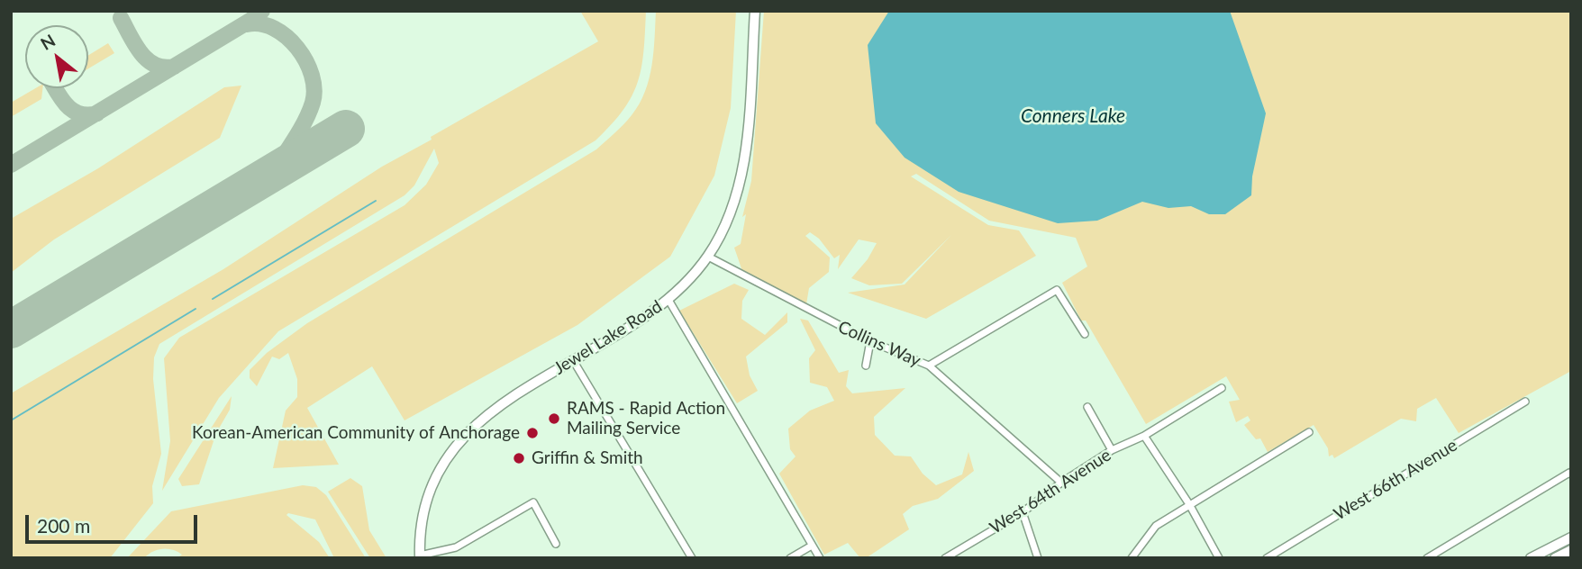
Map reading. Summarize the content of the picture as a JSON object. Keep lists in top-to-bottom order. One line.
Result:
{"streets":{"main road":["Jewel Lake Road"],"street":["Collins Way","West 66th Avenue","West 64th Avenue"]},"crossings":[["Jewel Lake Road","Collins Way"],["Collins Way","West 64th Avenue"]],"water":["Conners Lake"],"places":["RAMS - Rapid Action Mailing Service","Korean-American Community of Anchorage","Griffin & Smith"],"scale_bar":"200 m","north":"top left"}
